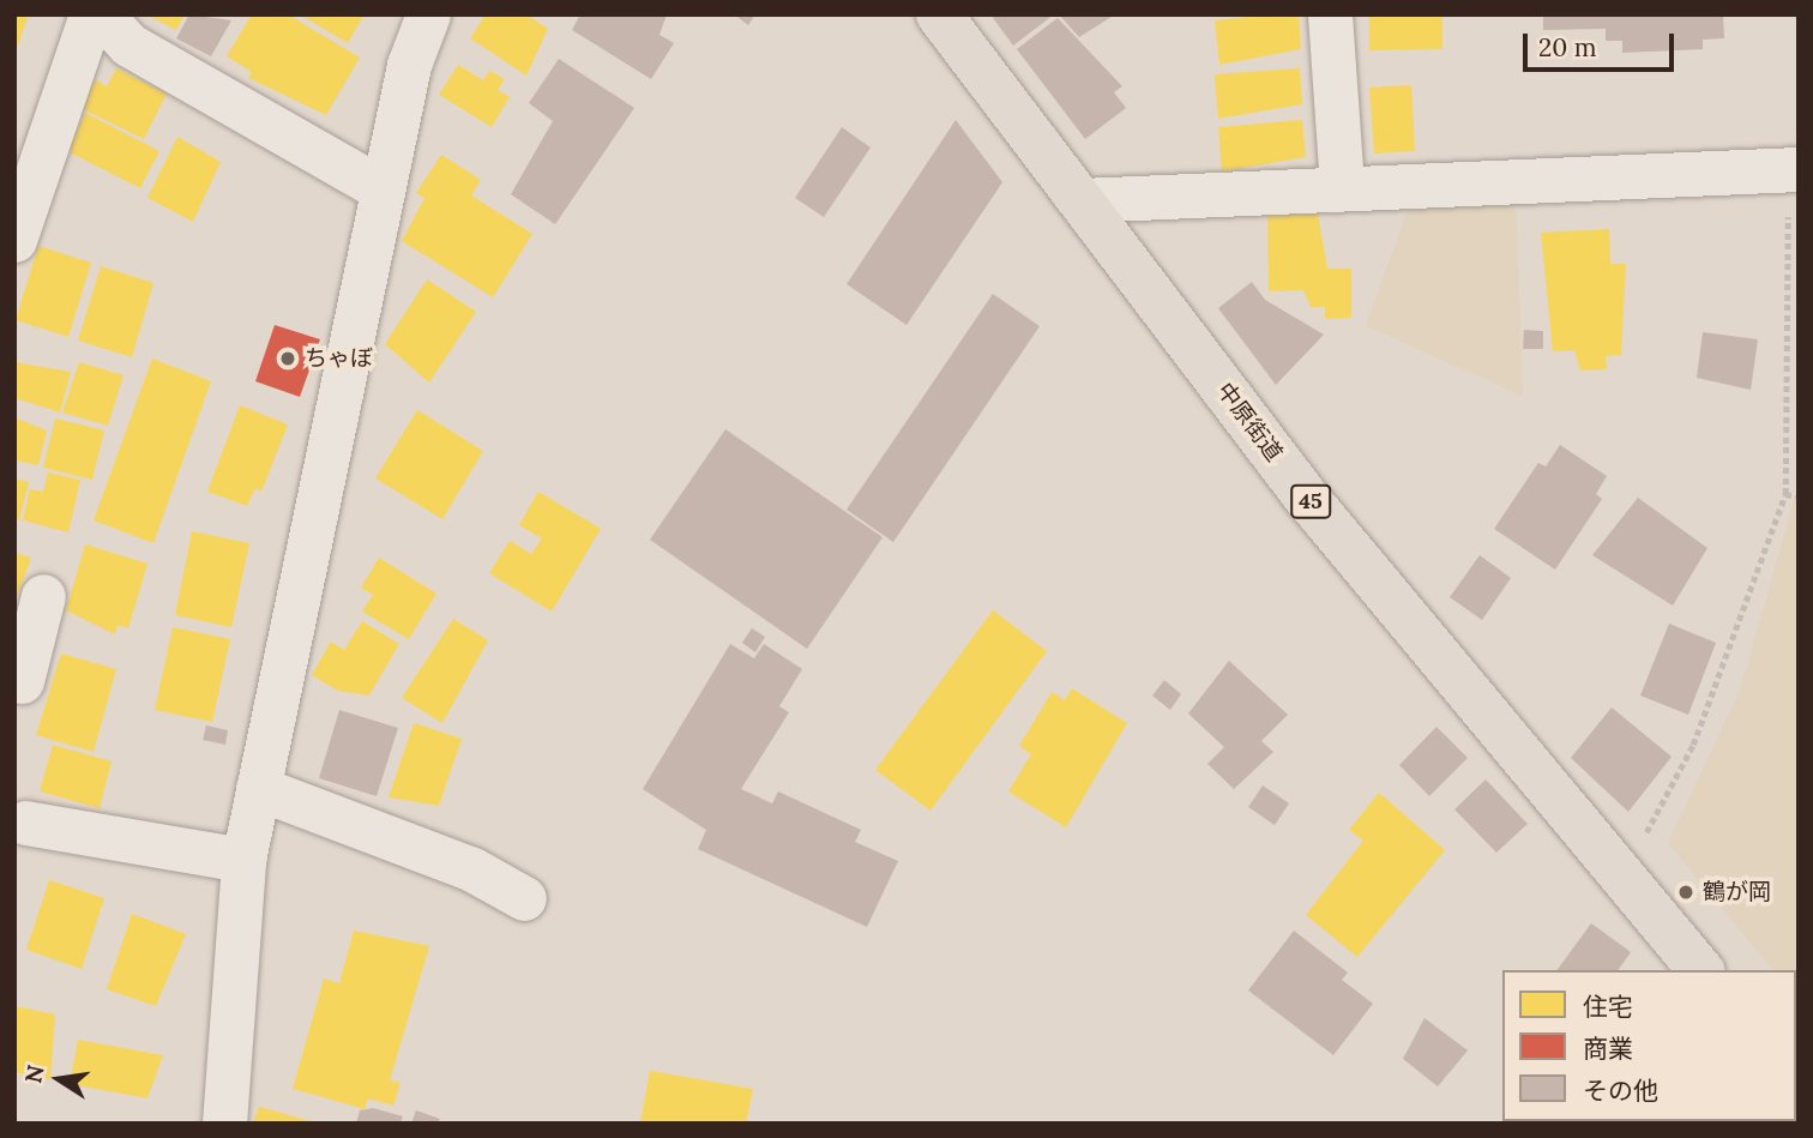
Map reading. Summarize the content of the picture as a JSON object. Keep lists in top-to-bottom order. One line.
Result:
{"streets":{"main road":["中原街道","45"]},"places":["ちゃぼ","鶴が岡"],"legend":["住宅","商業","その他"],"scale_bar":"20 m","north":"left"}
